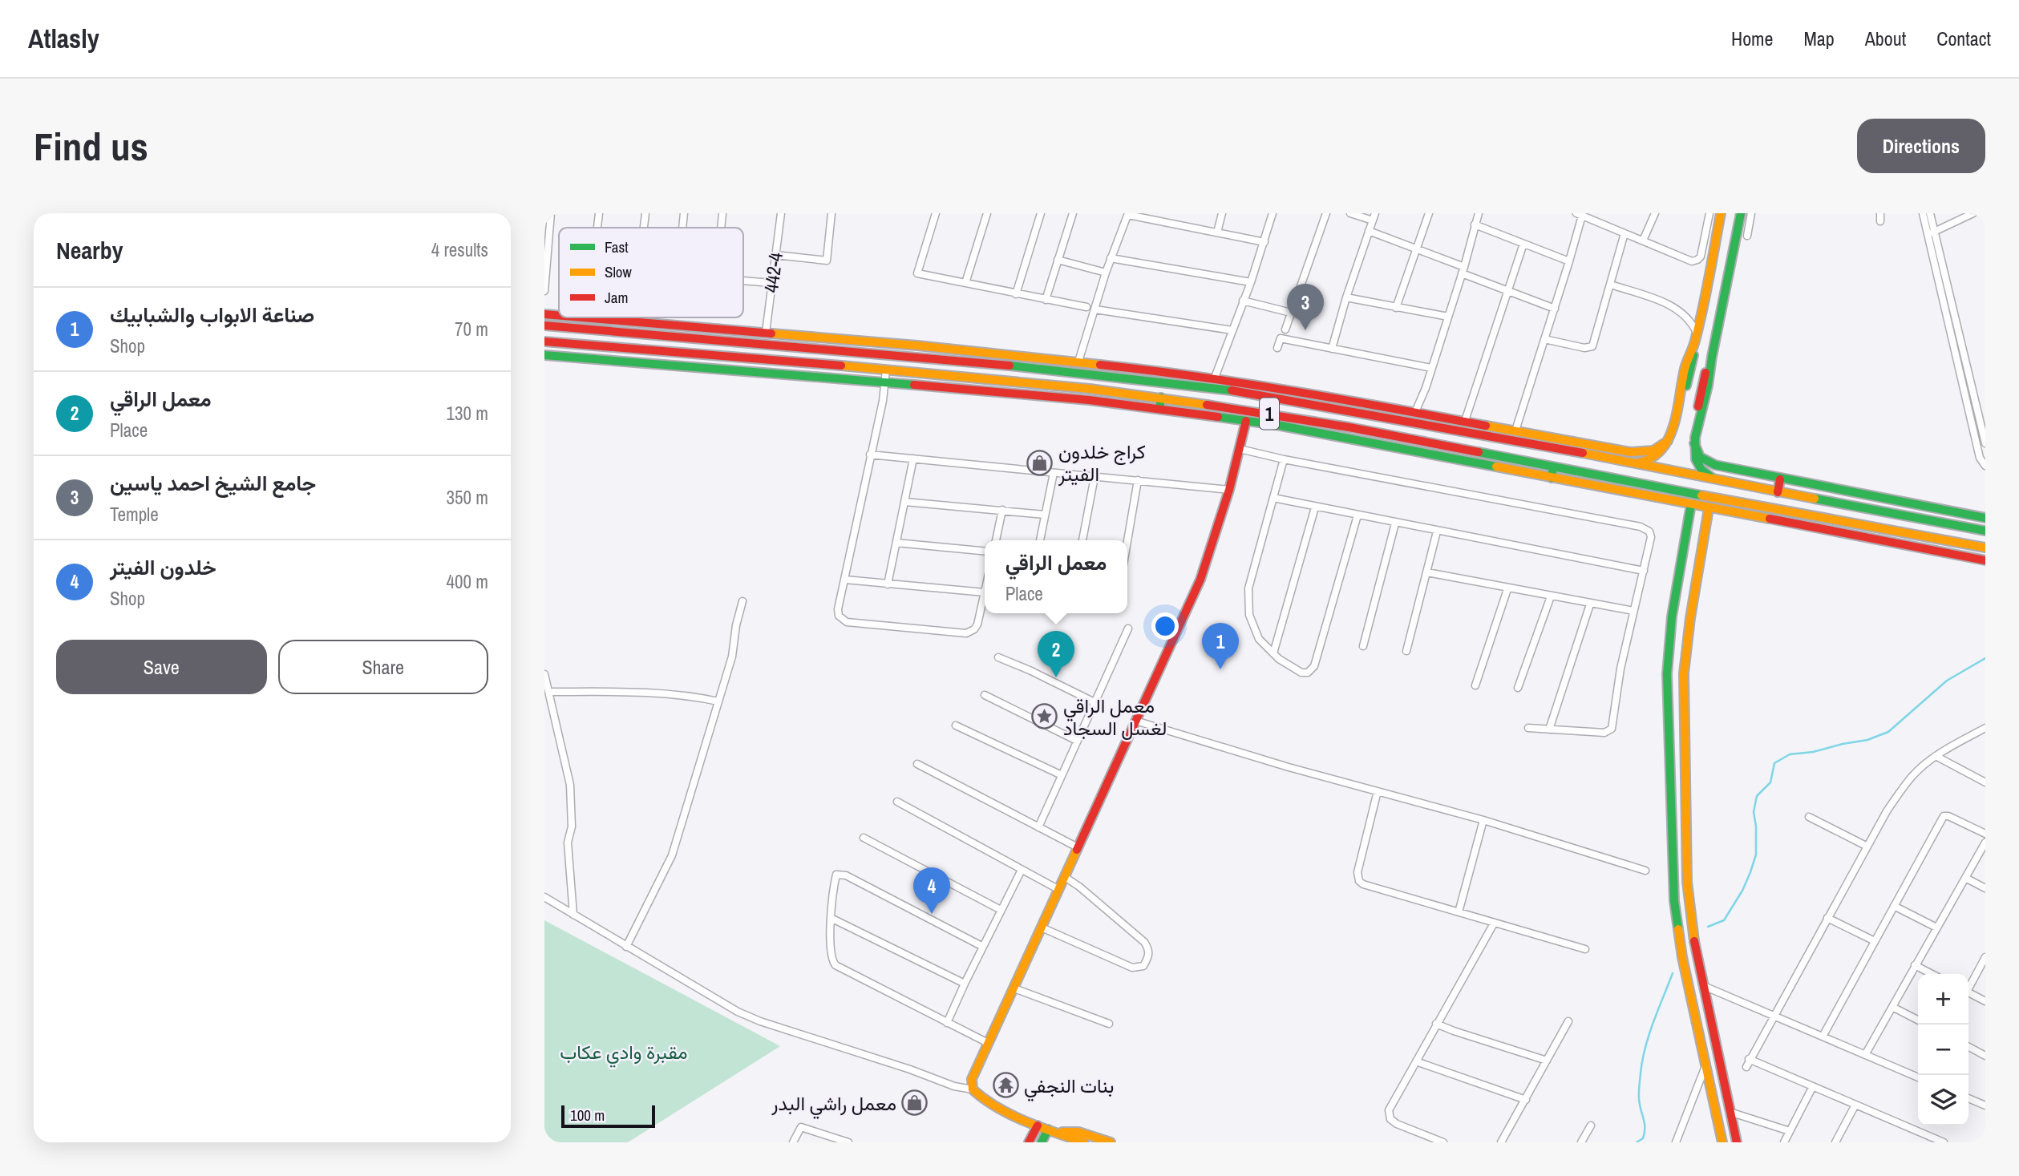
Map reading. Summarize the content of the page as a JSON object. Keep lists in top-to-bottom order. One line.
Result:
{"streets":{"main road":["1"],"street":["442-4"]},"parks":["مقبرة وادي عكاب"],"places":{"shop":["كراج خلدون الفيتر","معمل راشي البدر"],"place":["معمل الراقي لغسل السجاد"],"temple":["بنات النجفي"]},"legend":["Fast","Slow","Jam"],"scale_bar":"100 m","page":{"header":"Atlasly","nav":["Home","Map","About","Contact"],"buttons":["Directions",["Save","Share"]],"title":"Find us","heading":["Nearby","4 results"],"pins":["3","1","2","4"],"list":[{"mark":"1","name":"صناعة الابواب والشبابيك","note":"Shop","value":"70 m"},{"mark":"2","name":"معمل الراقي","note":"Place","value":"130 m"},{"mark":"3","name":"جامع الشيخ احمد ياسين","note":"Temple","value":"350 m"},{"mark":"4","name":"خلدون الفيتر","note":"Shop","value":"400 m"}],"popup":["معمل الراقي","Place"],"map_buttons":["+","−"],"scale":"100 m"}}
